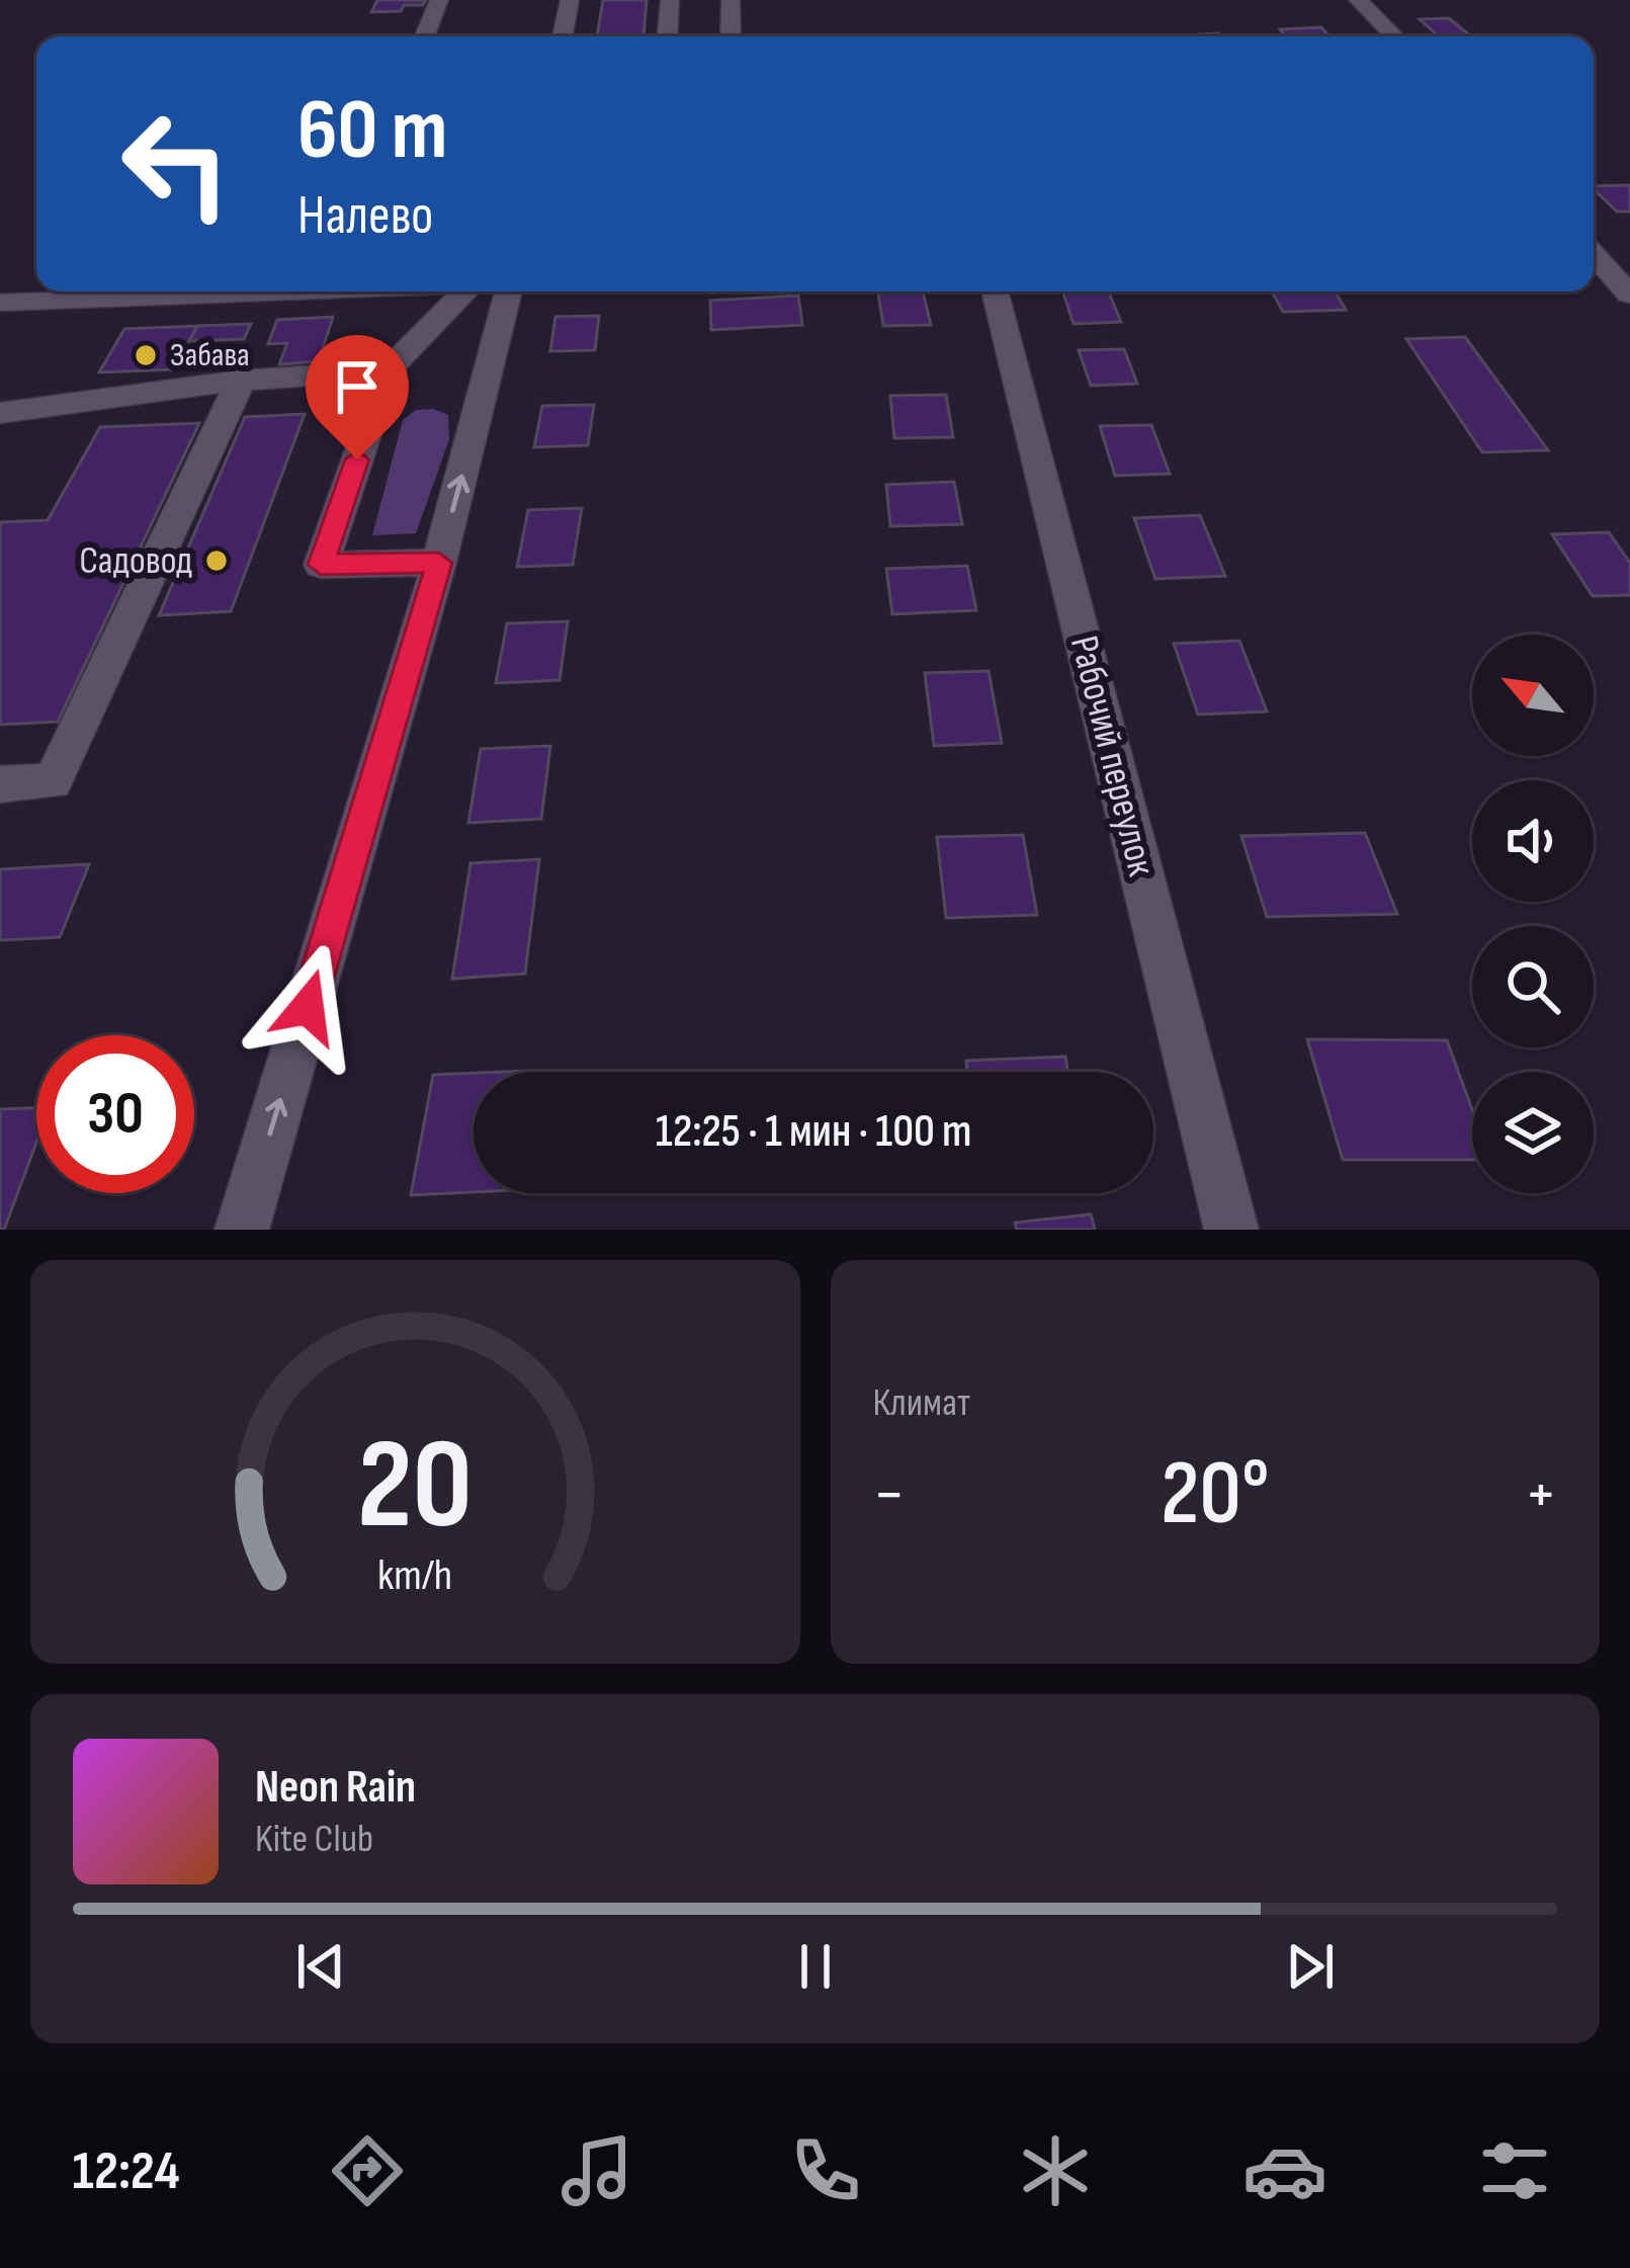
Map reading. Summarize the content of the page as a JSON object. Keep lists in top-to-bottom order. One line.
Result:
{"streets":{"street":["Рабочий переулок"]},"places":["Забава","Садовод"],"north":"top left","page":{"turn":["60 m","Налево"],"limit":"30","trip":"12:25 · 1 мин · 100 m","tile":"Климат","heat":["−","20°","+"],"song":["Neon Rain","Kite Club"],"tabs":"12:24","gauge":["20","km/h"]}}
